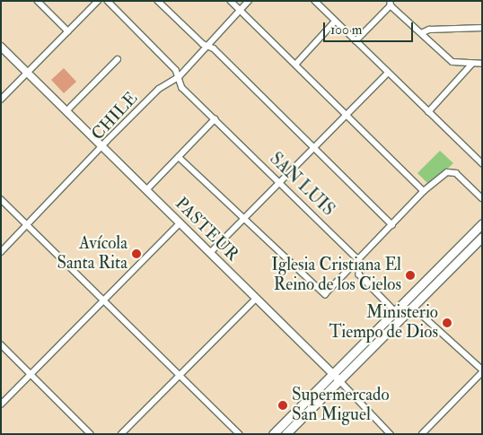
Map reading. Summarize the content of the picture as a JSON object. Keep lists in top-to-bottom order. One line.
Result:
{"streets":{"street":["CHILE","SAN LUIS","PASTEUR"]},"crossings":[["CHILE","SAN LUIS"],["CHILE","PASTEUR"]],"places":["Avícola Santa Rita","Iglesia Cristiana El Reino de los Cielos","Ministerio Tiempo de Dios","Supermercado San Miguel"],"scale_bar":"100 m"}
